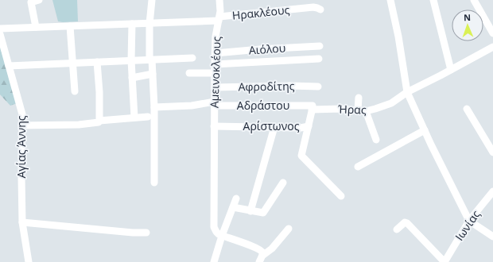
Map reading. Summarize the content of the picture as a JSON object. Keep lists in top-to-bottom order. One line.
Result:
{"streets":{"street":["Ηρακλέους","Αιόλου","Αμεινοκλέους","Αφροδίτης","Αδράστου","Ήρας","Αρίστωνος","Αγίας Άννης","Ιωνίας"]},"crossings":[["Ηρακλέους","Αμεινοκλέους"],["Αιόλου","Αμεινοκλέους"],["Αμεινοκλέους","Αφροδίτης"],["Αμεινοκλέους","Αδράστου"],["Αμεινοκλέους","Αρίστωνος"],["Αδράστου","Ήρας"]],"north":"top"}
